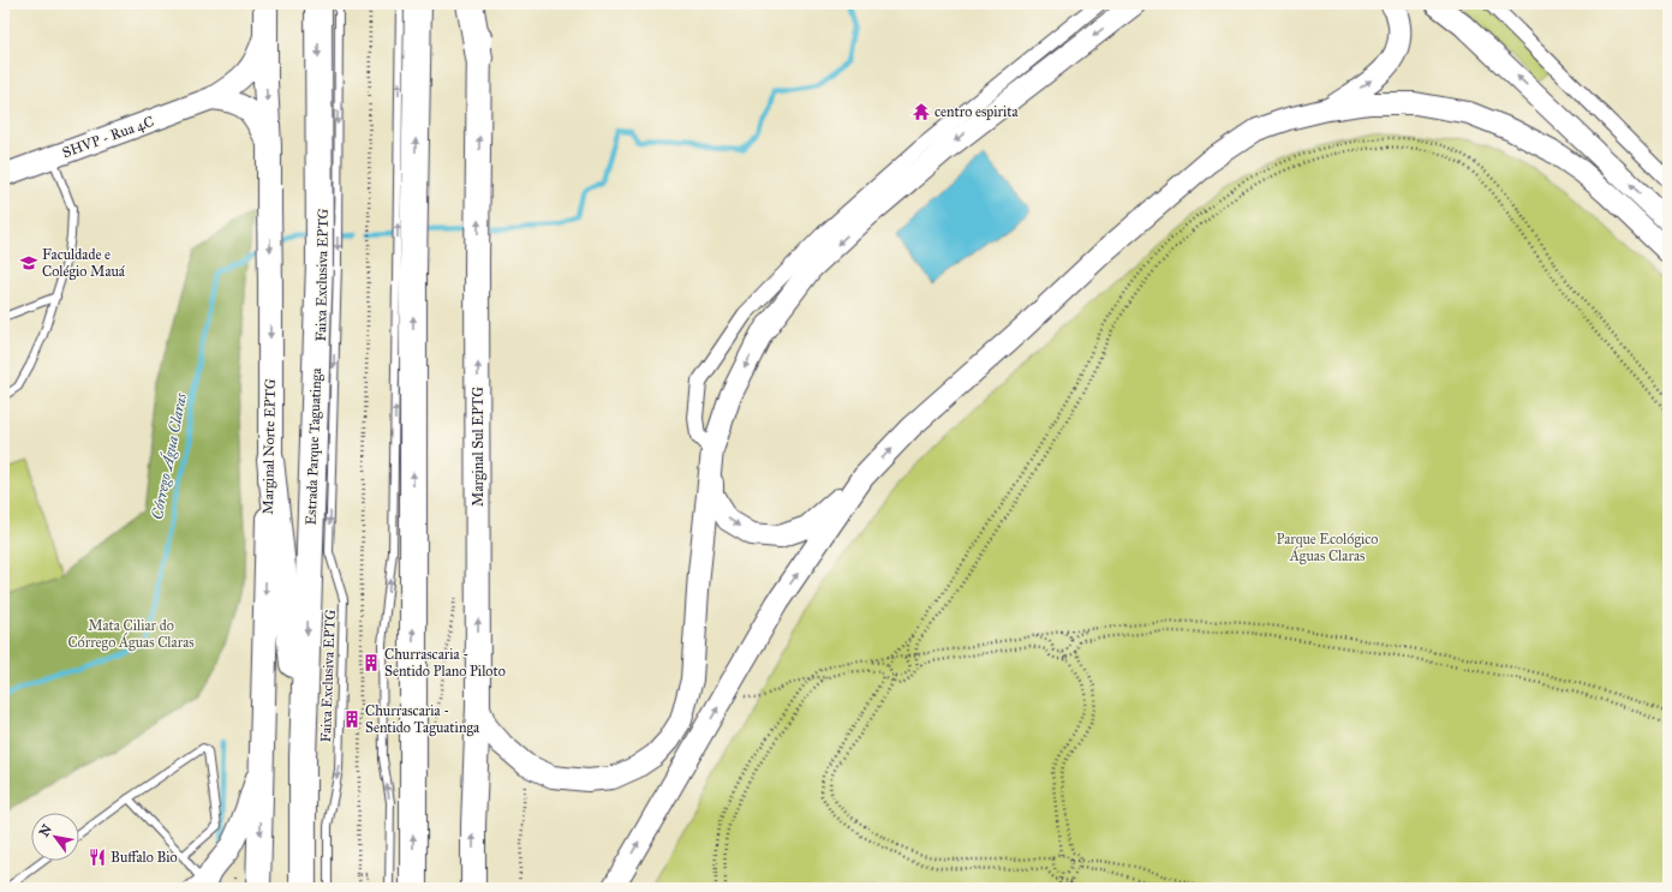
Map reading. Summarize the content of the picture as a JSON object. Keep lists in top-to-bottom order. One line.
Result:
{"streets":{"highway":["Estrada Parque Taguatinga"],"main road":["Marginal Norte EPTG","Marginal Sul EPTG"],"street":["SHVP - Rua 4C"],"lane":["Faixa Exclusiva EPTG"]},"crossings":[["SHVP - Rua 4C","Marginal Norte EPTG"],["Faixa Exclusiva EPTG","Estrada Parque Taguatinga"]],"one_way":["Marginal Norte EPTG","Marginal Sul EPTG"],"water":["Córrego Água Claras"],"parks":["Parque Ecológico Águas Claras","Mata Ciliar do Córrego Águas Claras"],"places":{"temple":["centro espirita"],"school or university":["Faculdade e Colégio Mauá"],"building":["Churrascaria - Sentido Plano Piloto","Churrascaria - Sentido Taguatinga"],"restaurant":["Buffalo Bio"]},"north":"top left"}
